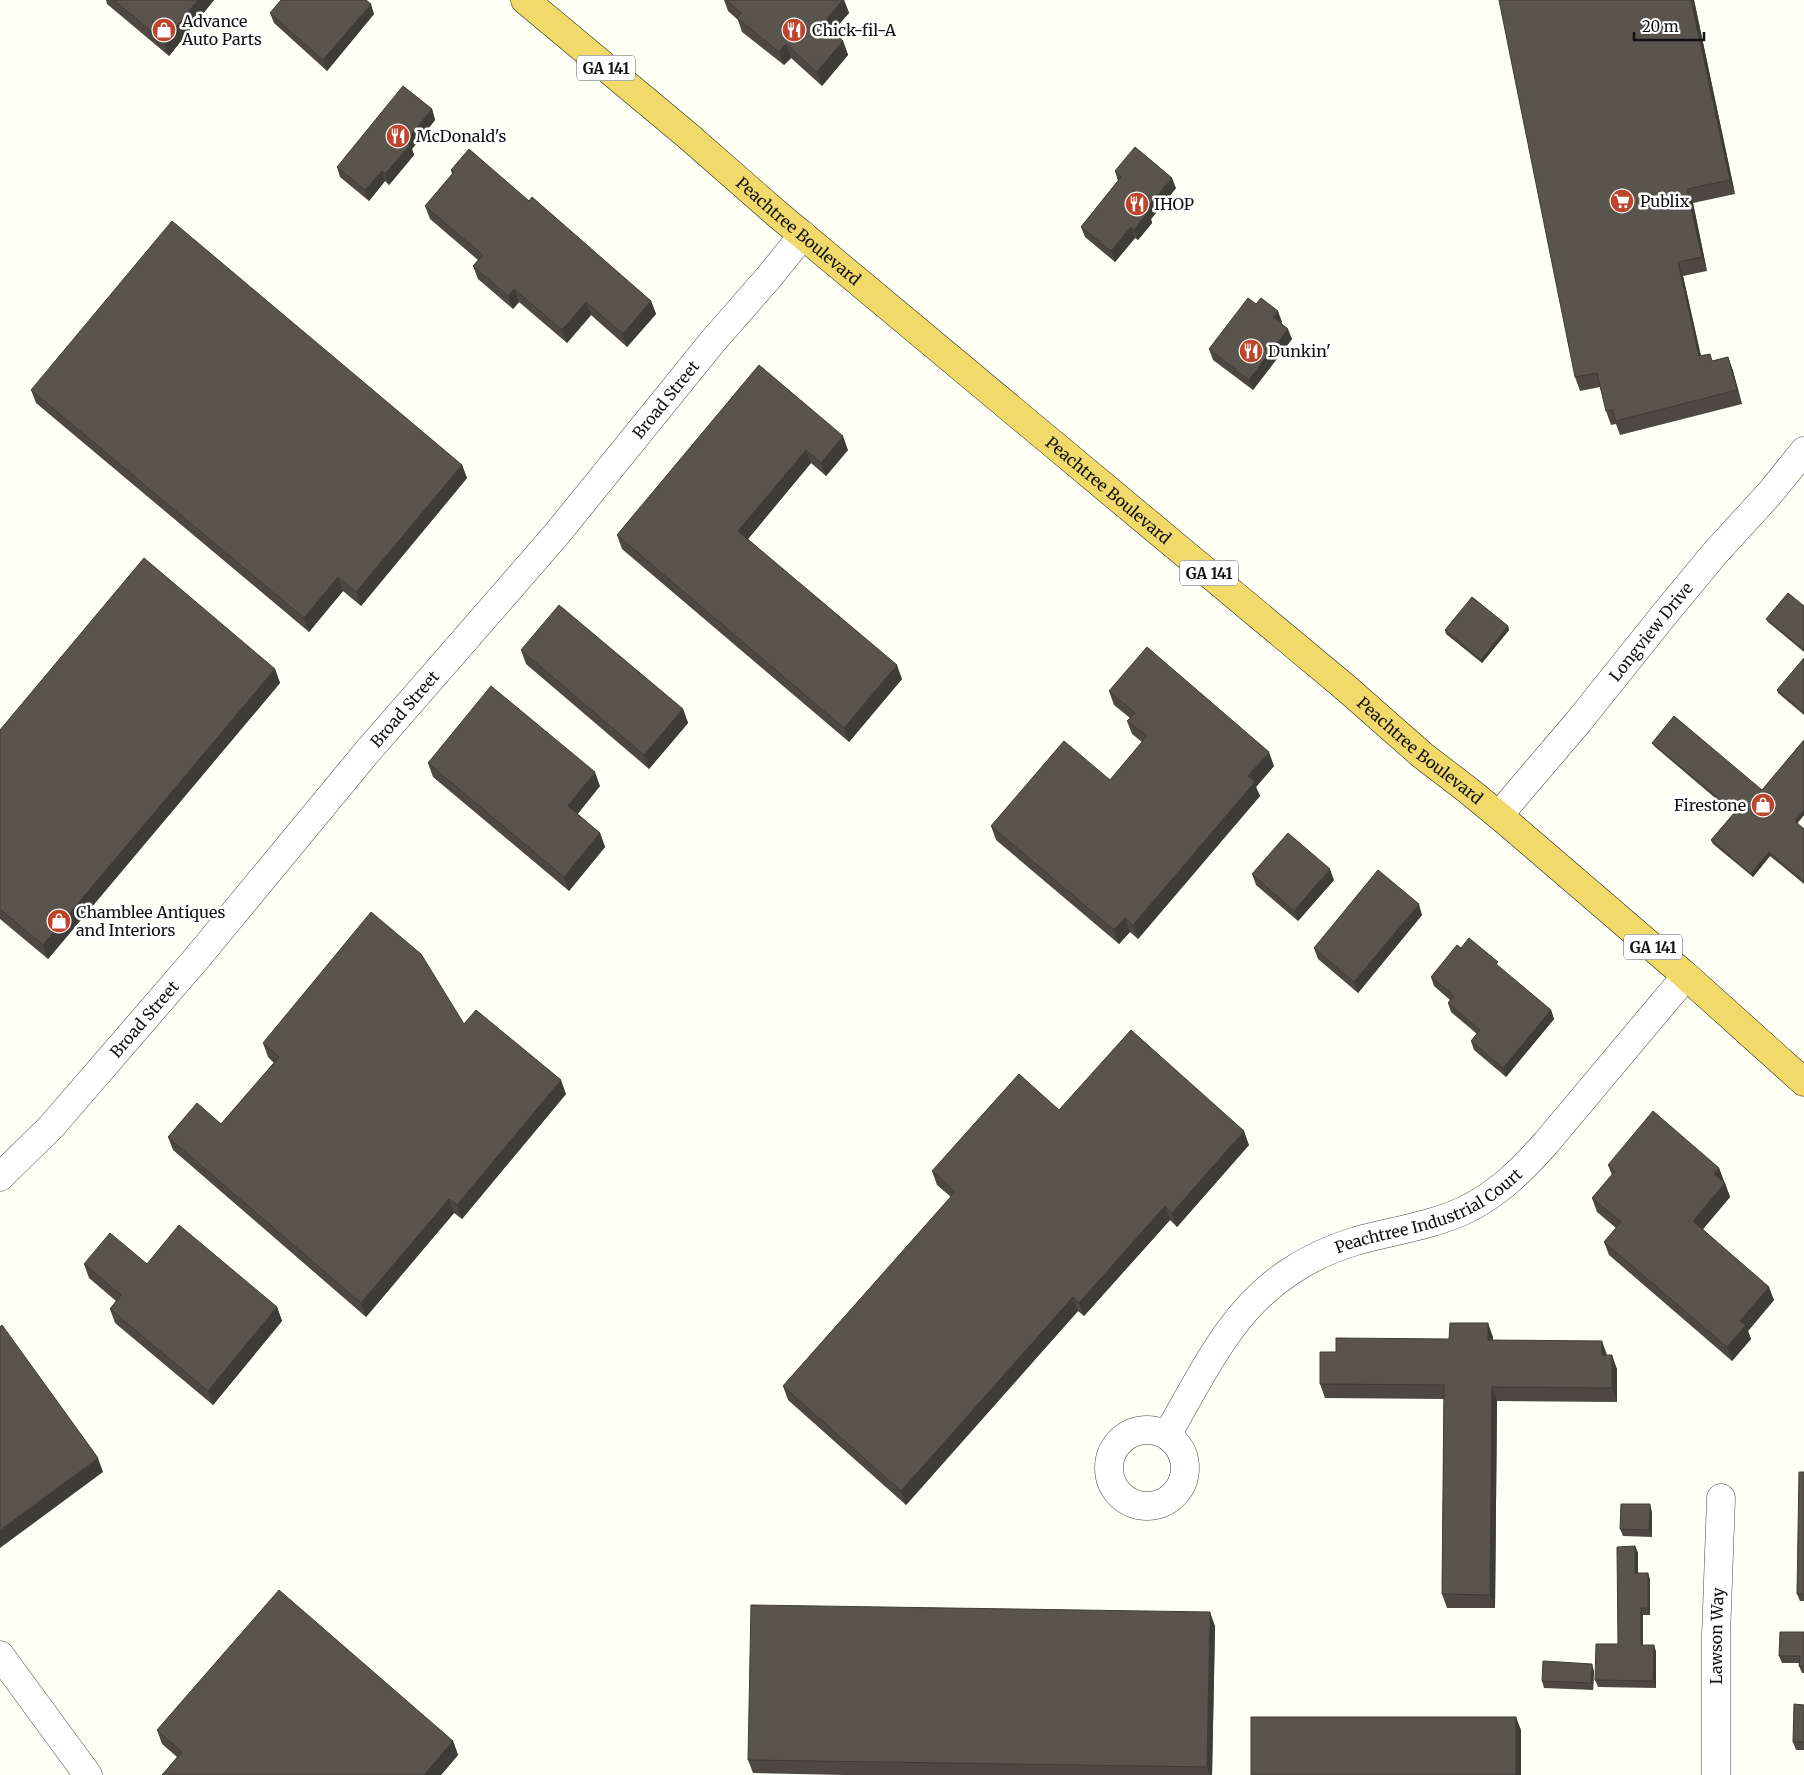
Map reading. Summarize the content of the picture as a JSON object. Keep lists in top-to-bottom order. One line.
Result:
{"streets":{"highway":["GA 141","Peachtree Boulevard"],"street":["Broad Street","Longview Drive","Peachtree Industrial Court","Lawson Way"]},"crossings":[["Peachtree Boulevard","Broad Street"],["Peachtree Boulevard","Longview Drive"],["Peachtree Boulevard","Peachtree Industrial Court"]],"places":{"shop":["Advance Auto Parts","Firestone","Chamblee Antiques and Interiors"],"restaurant":["Chick-fil-A","McDonald's","IHOP","Dunkin'"],"supermarket":["Publix"]},"scale_bar":"20 m"}
